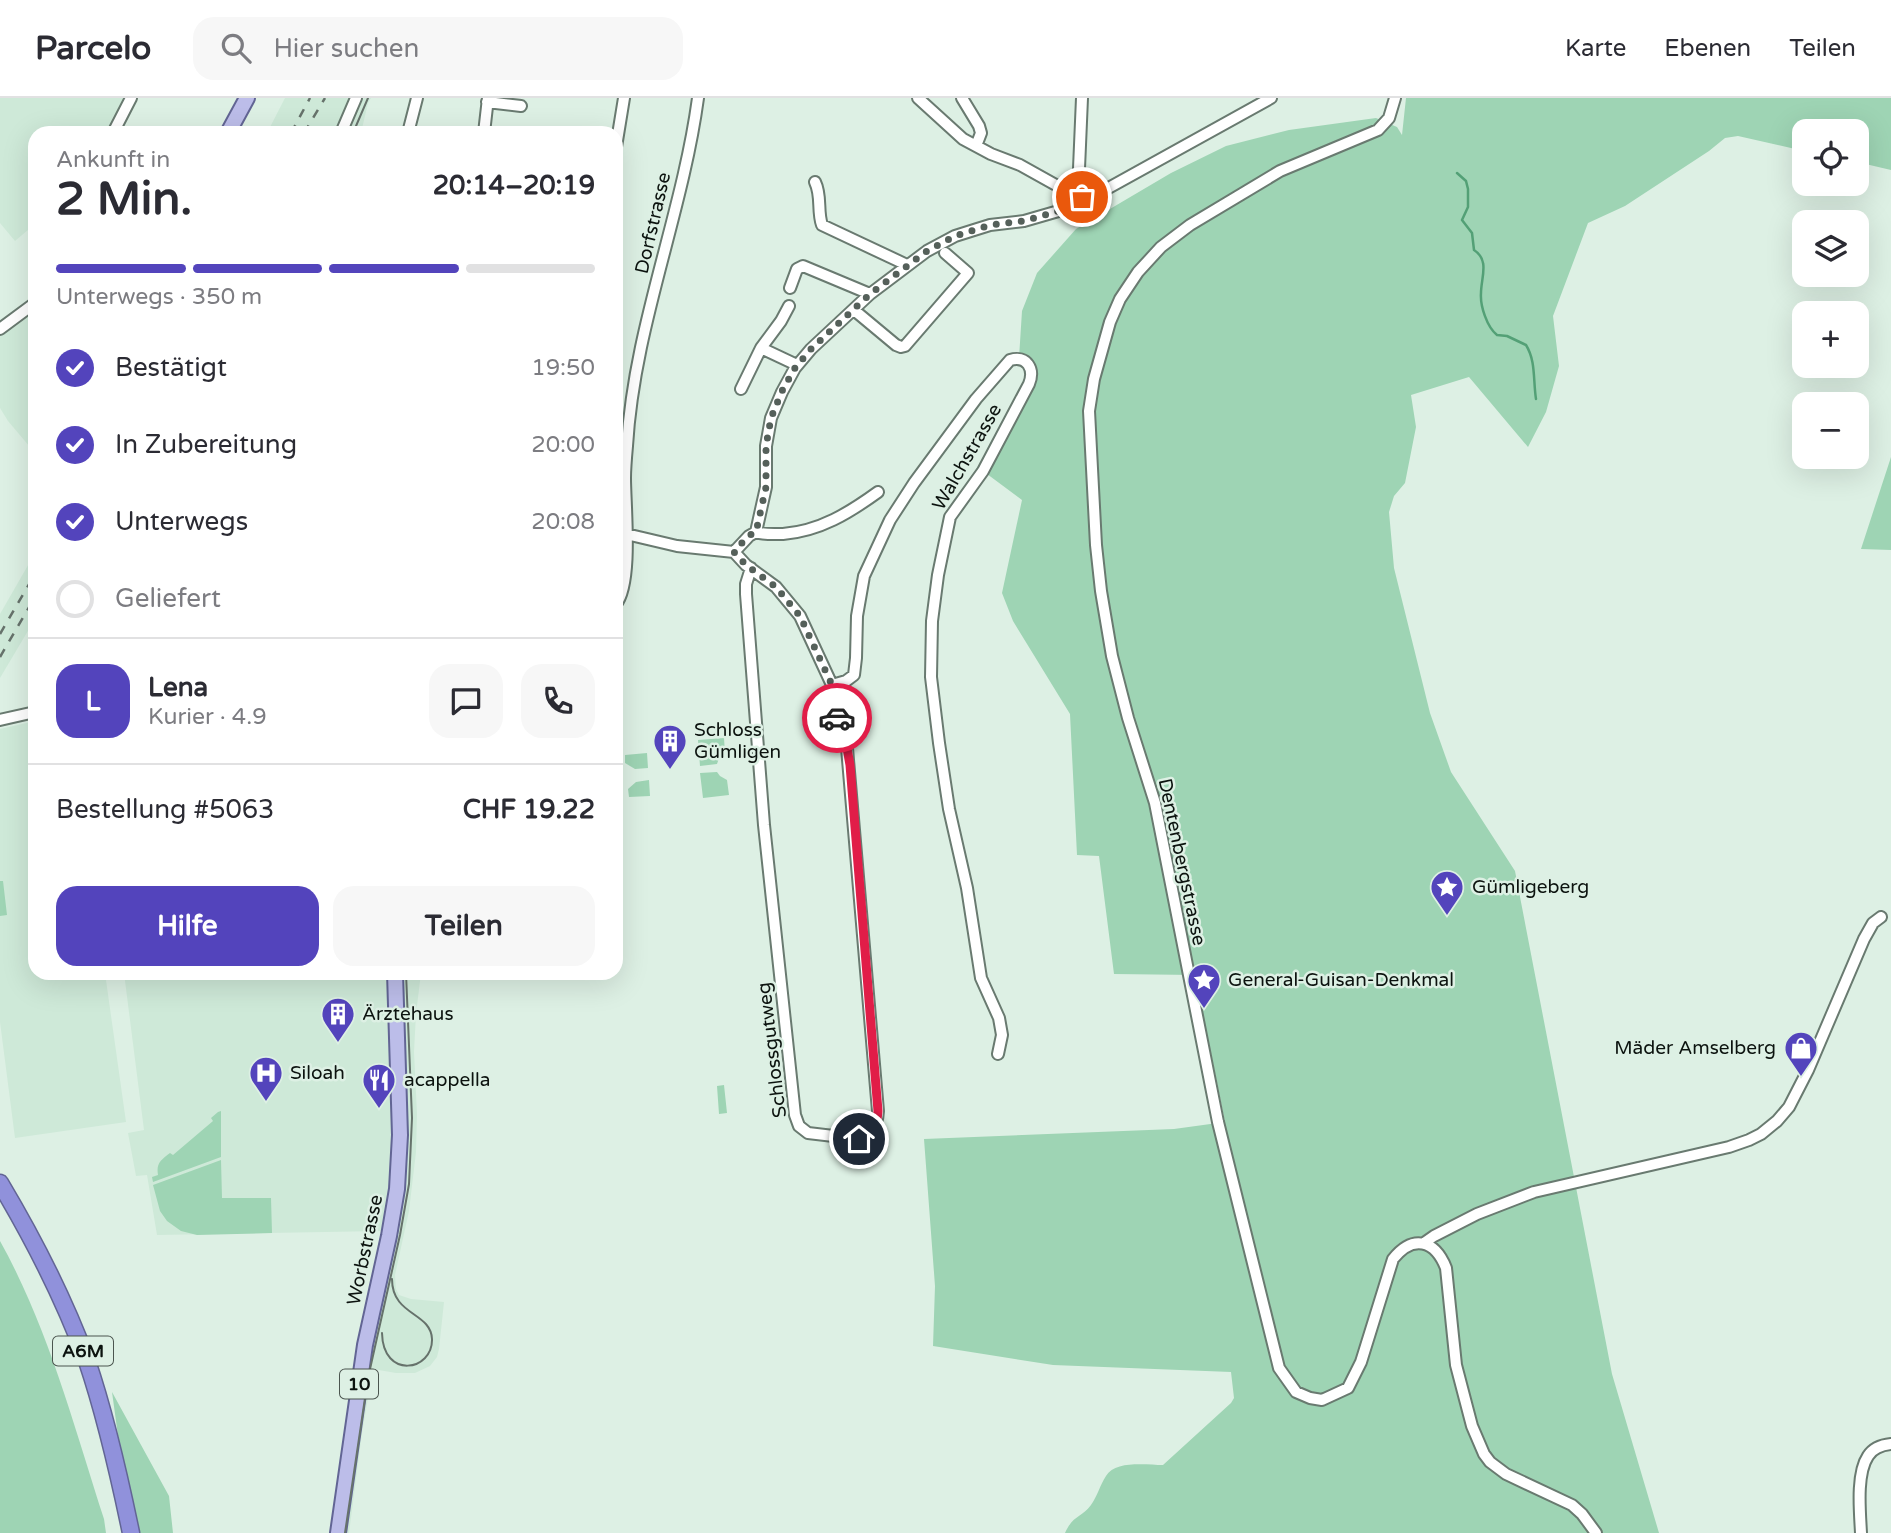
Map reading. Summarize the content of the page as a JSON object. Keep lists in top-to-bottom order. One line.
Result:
{"streets":{"highway":["A6M"],"main road":["Worbstrasse","10"],"street":["Dorfstrasse","Walchstrasse","Dentenbergstrasse","Schlossgutweg"]},"crossings":[["Walchstrasse","Schlossgutweg"]],"places":{"building":["Schloss Gümligen","Ärztehaus"],"place":["Gümligeberg","General-Guisan-Denkmal"],"shop":["Mäder Amselberg"],"hospital":["Siloah"],"restaurant":["acappella"]},"page":{"header":"Parcelo","search":"Hier suchen","nav":["Karte","Ebenen","Teilen"],"map_buttons":["+","−"],"heading":["2 Min.","Ankunft in","20:14–20:19"],"panel":["Lena","Kurier · 4.9","Bestellung #5063","CHF 19.22"],"bar":"Unterwegs · 350 m","list":[["Bestätigt","19:50"],["In Zubereitung","20:00"],["Unterwegs","20:08"],"Geliefert"],"round":"L","buttons":["Hilfe","Teilen"]}}
